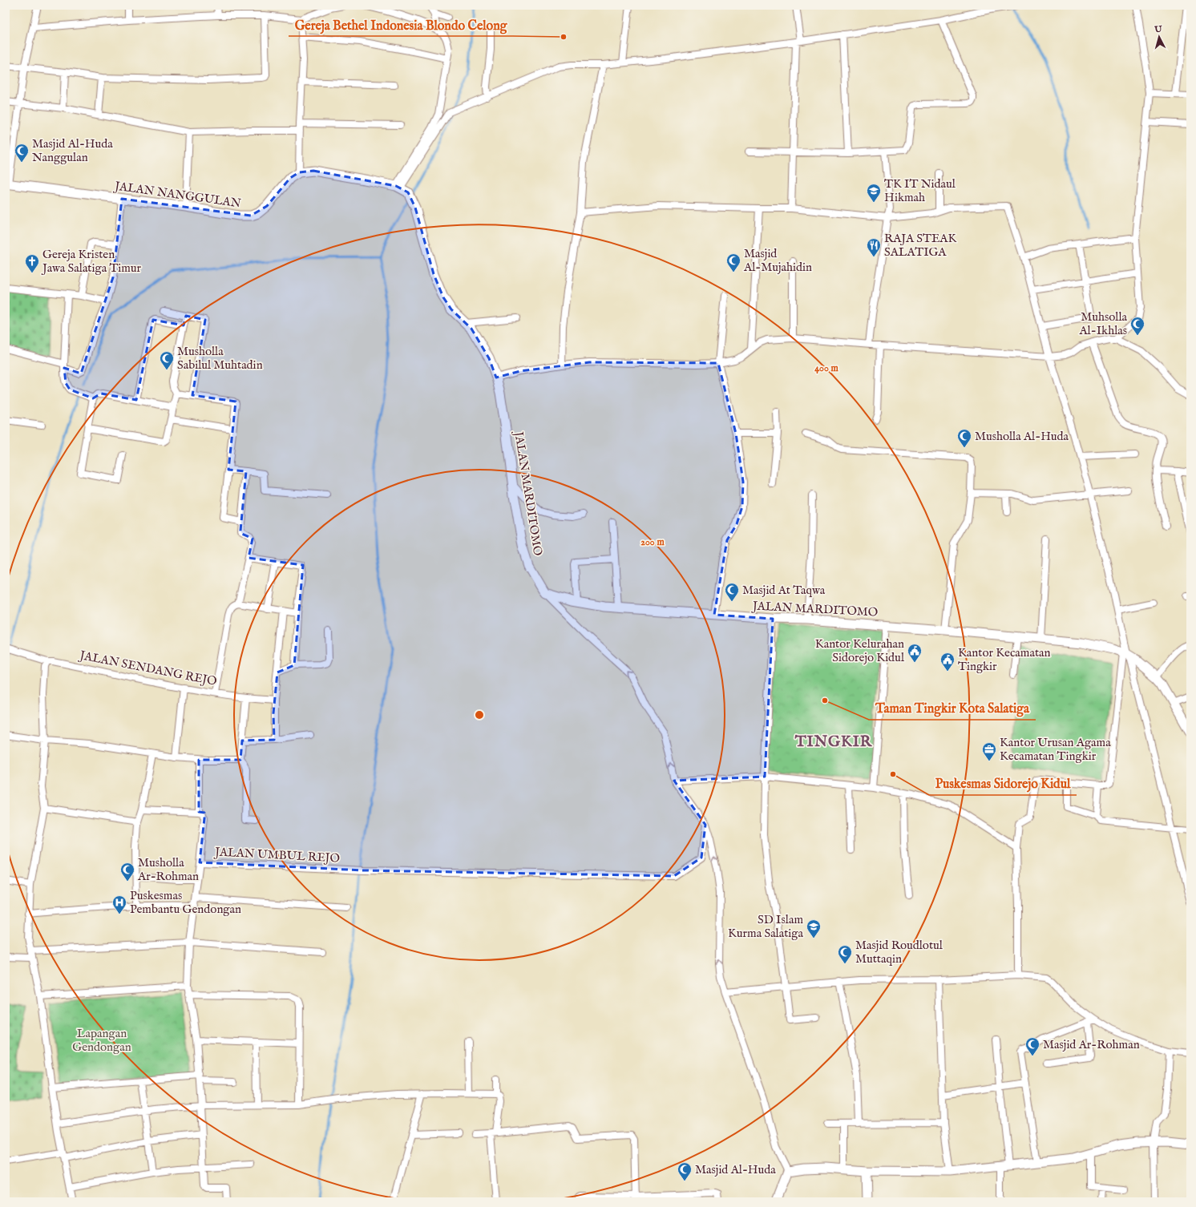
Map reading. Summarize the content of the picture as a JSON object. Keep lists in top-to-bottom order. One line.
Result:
{"streets":{"street":["JALAN NANGGULAN","JALAN MARDITOMO","JALAN SENDANG REJO","JALAN UMBUL REJO"]},"districts":["TINGKIR"],"parks":["Lapangan Gendongan"],"places":{"other":["Gereja Bethel Indonesia Blondo Celong","Taman Tingkir Kota Salatiga","Puskesmas Sidorejo Kidul"],"mosque":["Masjid Al-Huda Nanggulan","Masjid Al-Mujahidin","Muhsolla Al-Ikhlas","Musholla Sabilul Muhtadin","Musholla Al-Huda","Masjid At Taqwa","Musholla Ar-Rohman","Masjid Roudlotul Muttaqin","Masjid Ar-Rohman","Masjid Al-Huda"],"school or university":["TK IT Nidaul Hikmah","SD Islam Kurma Salatiga"],"restaurant":["RAJA STEAK SALATIGA"],"church":["Gereja Kristen Jawa Salatiga Timur"],"public building":["Kantor Kelurahan Sidorejo Kidul","Kantor Kecamatan Tingkir"],"office":["Kantor Urusan Agama Kecamatan Tingkir"],"hospital":["Puskesmas Pembantu Gendongan"]},"north":"top","rings":["400 m","200 m"]}
